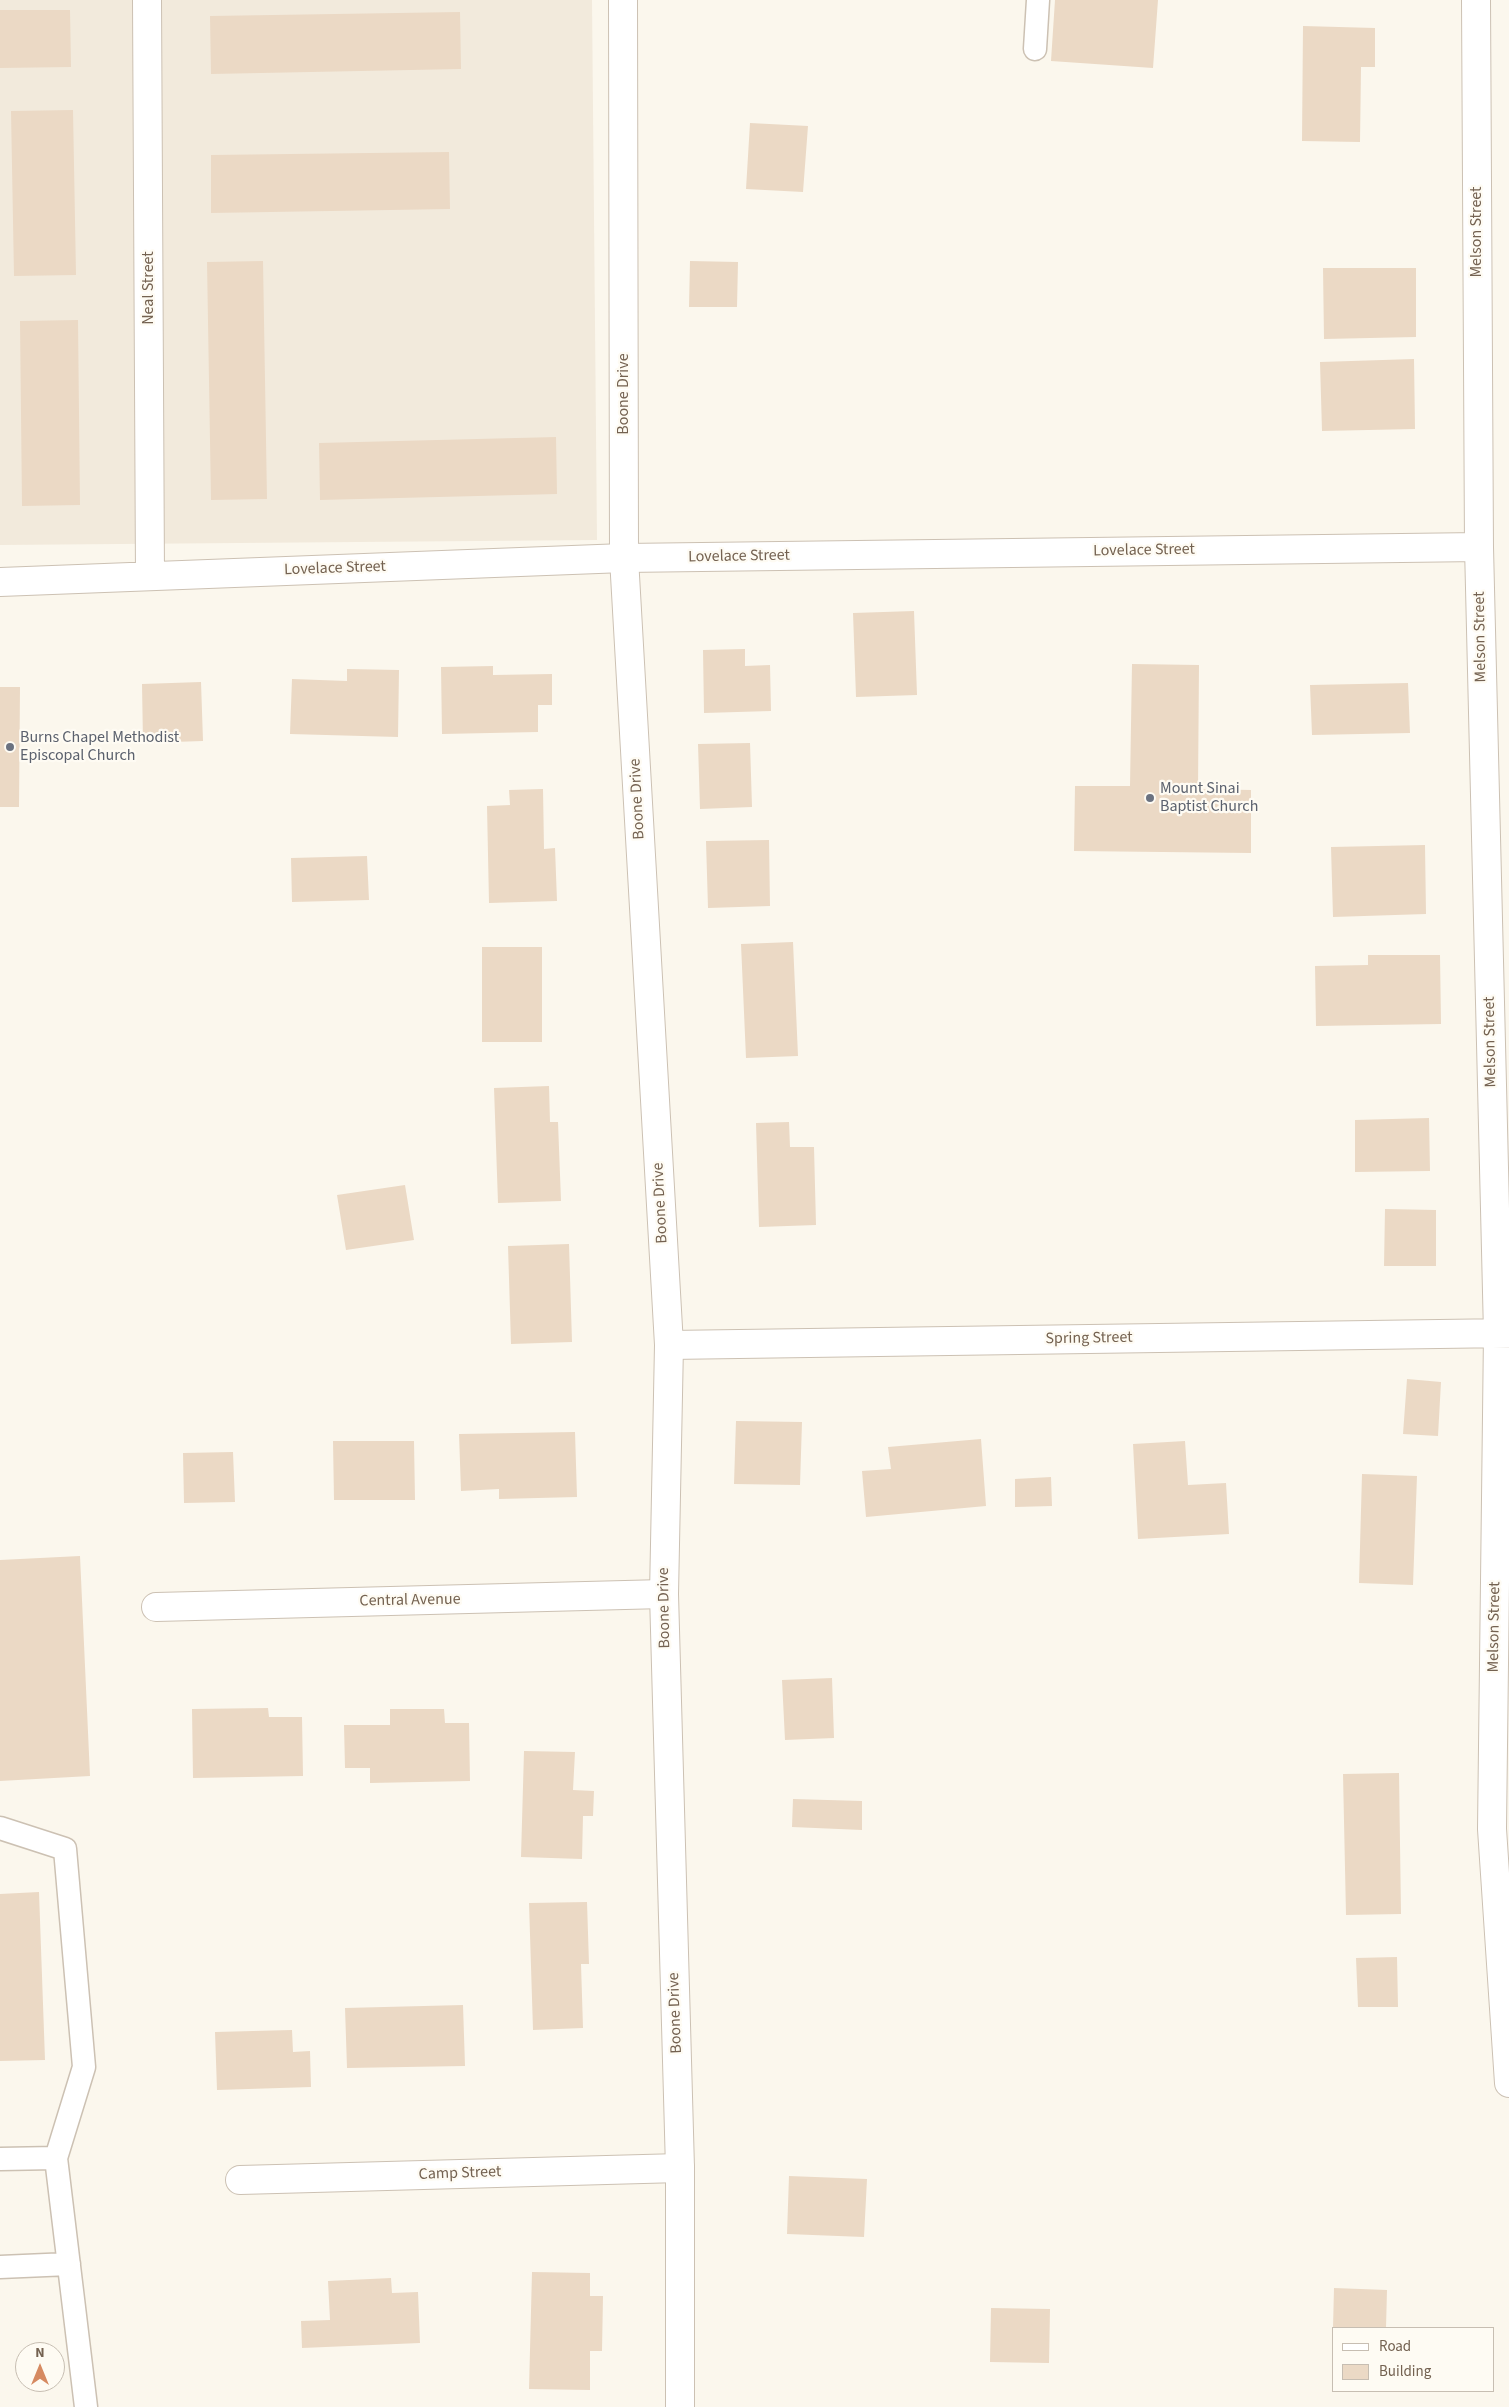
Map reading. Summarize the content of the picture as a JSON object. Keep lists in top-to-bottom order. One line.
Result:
{"streets":{"street":["Melson Street","Neal Street","Boone Drive","Lovelace Street","Spring Street","Central Avenue","Camp Street"]},"crossings":[["Melson Street","Lovelace Street"],["Melson Street","Spring Street"],["Neal Street","Lovelace Street"],["Boone Drive","Lovelace Street"],["Boone Drive","Spring Street"],["Boone Drive","Central Avenue"],["Boone Drive","Camp Street"]],"places":["Burns Chapel Methodist Episcopal Church","Mount Sinai Baptist Church"],"legend":["Road","Building"],"north":"top"}
